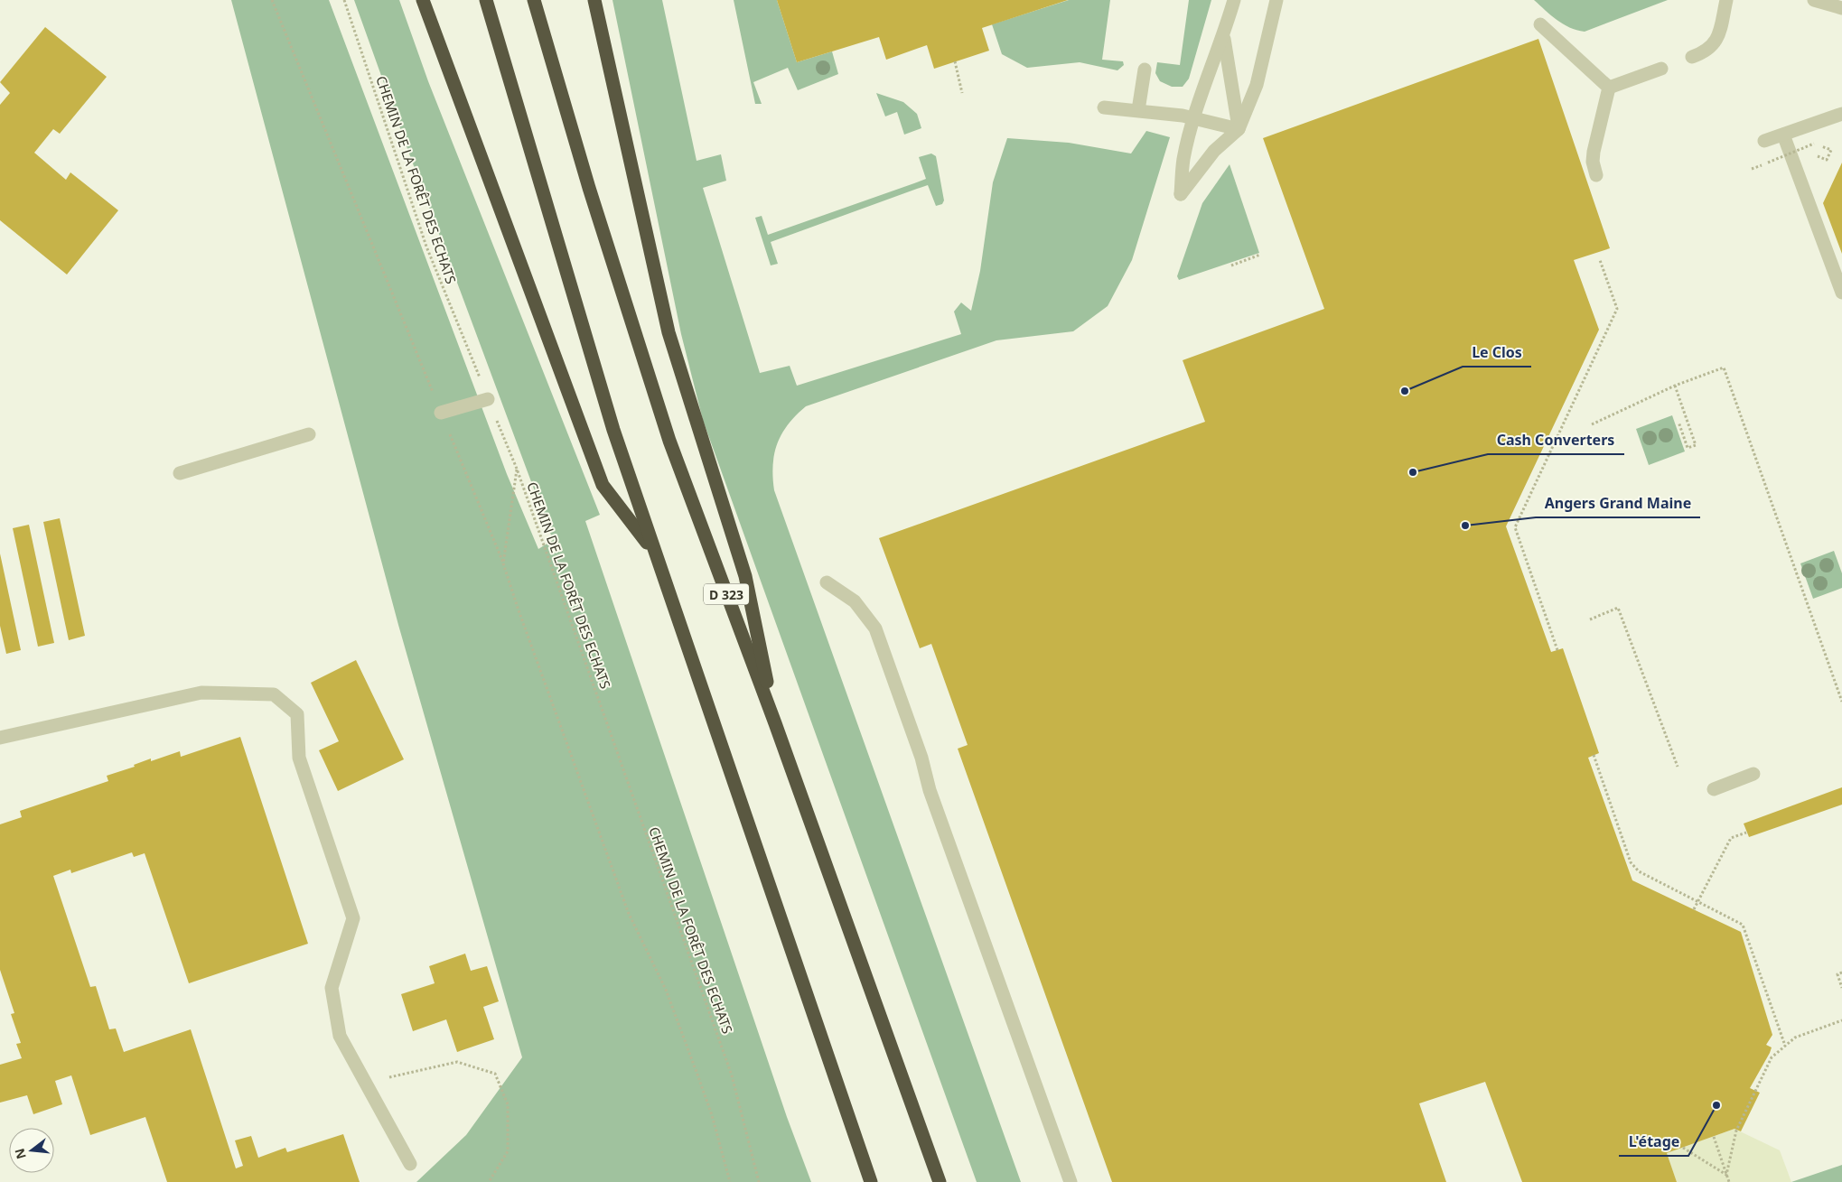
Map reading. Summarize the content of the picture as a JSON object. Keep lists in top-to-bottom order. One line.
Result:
{"streets":{"highway":["D 323"],"path":["CHEMIN DE LA FORÊT DES ECHATS"]},"places":["Le Clos","Cash Converters","Angers Grand Maine","L'étage"],"north":"left"}
